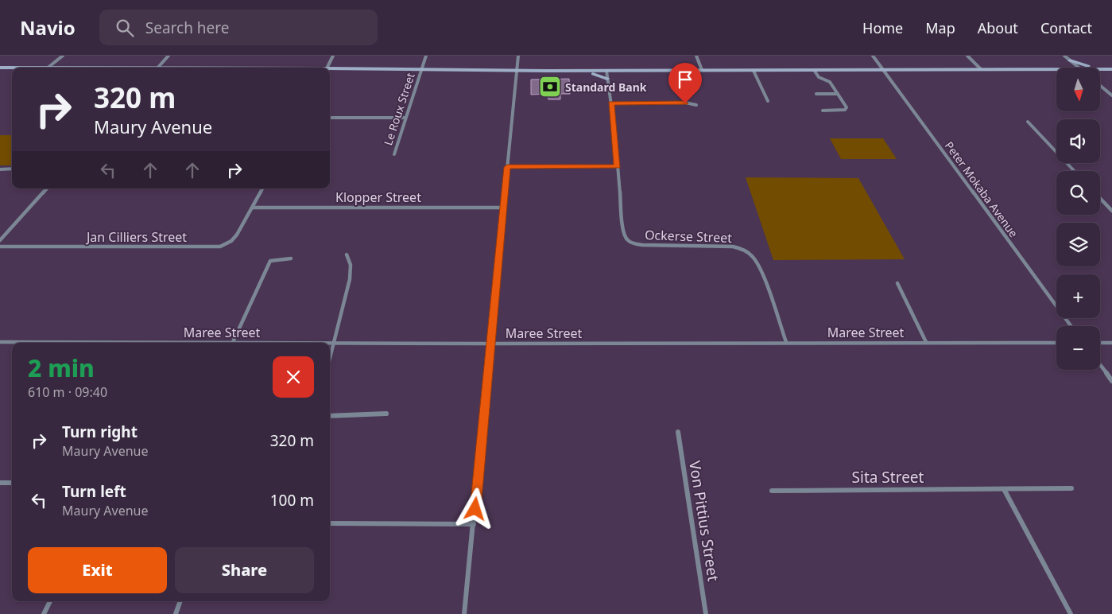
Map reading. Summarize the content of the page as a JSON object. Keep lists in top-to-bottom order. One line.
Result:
{"streets":{"street":["Le Roux Street","Peter Mokaba Avenue","Klopper Street","Ockerse Street","Jan Cilliers Street","Maree Street","Sita Street","Von Pittius Street"]},"crossings":[["Klopper Street","Jan Cilliers Street"],["Ockerse Street","Maree Street"]],"places":{"bank":["Standard Bank"]},"north":"bottom","page":{"header":"Navio","search":"Search here","nav":["Home","Map","About","Contact"],"map_buttons":["+","−"],"turn":["320 m","Maury Avenue"],"heading":["2 min","610 m · 09:40"],"list":[{"name":"Turn right","note":"Maury Avenue","value":"320 m"},{"name":"Turn left","note":"Maury Avenue","value":"100 m"}],"buttons":["Exit","Share"]}}
